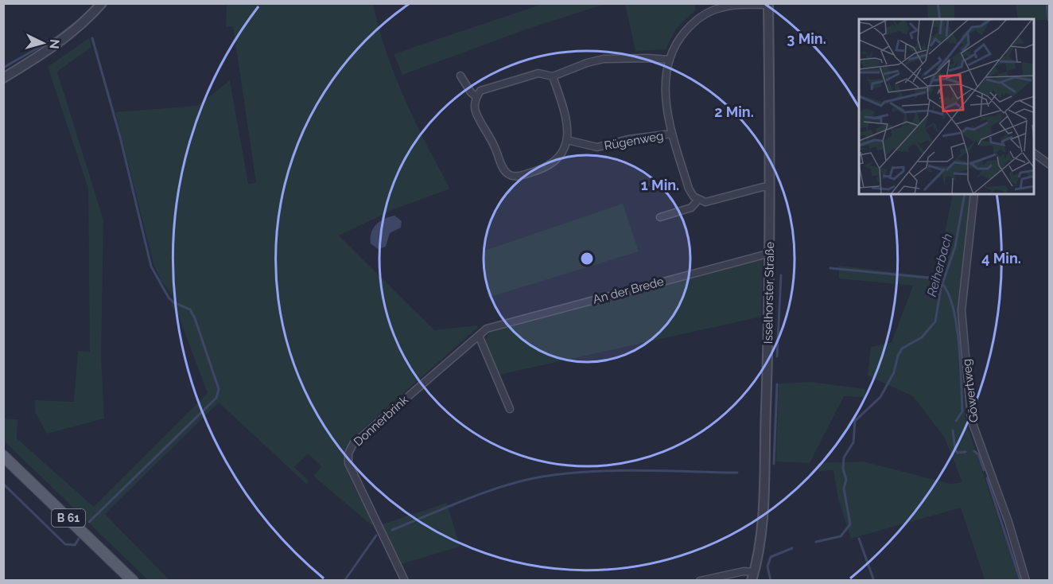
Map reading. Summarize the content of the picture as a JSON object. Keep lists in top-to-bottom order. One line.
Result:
{"streets":{"main road":["B 61"],"street":["Rügenweg","An der Brede","Isselhorster Straße","Göwertweg","Donnerbrink"]},"crossings":[["An der Brede","Isselhorster Straße"],["An der Brede","Donnerbrink"]],"water":["Reiherbach"],"north":"right","rings":["3 Min.","2 Min.","1 Min.","4 Min."]}
